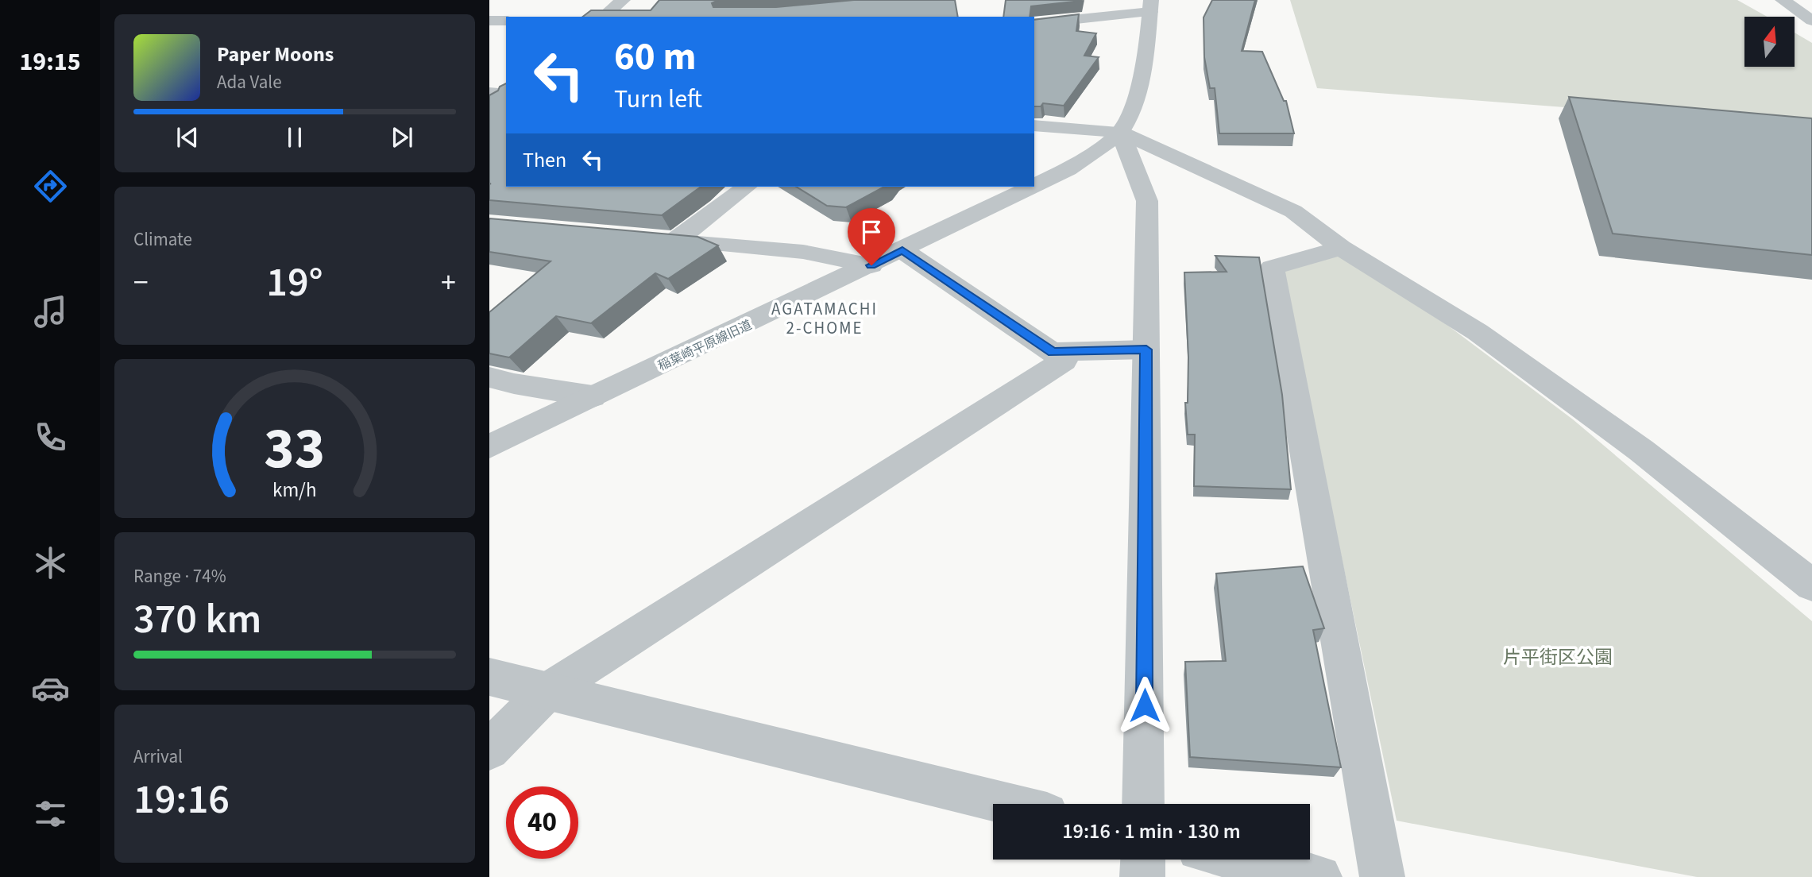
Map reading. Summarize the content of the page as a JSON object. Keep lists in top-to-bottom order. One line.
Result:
{"streets":{"street":["稲葉崎平原線旧道"]},"districts":["AGATAMACHI 2-CHOME"],"parks":["片平街区公園"],"north":"top","page":{"tabs":"19:15","turn":["60 m","Turn left"],"song":["Paper Moons","Ada Vale"],"then":"Then","tile":["Climate",["Range · 74%","370 km"],["Arrival","19:16"]],"heat":["−","19°","+"],"limit":"40","trip":"19:16 · 1 min · 130 m","gauge":["33","km/h"]}}
